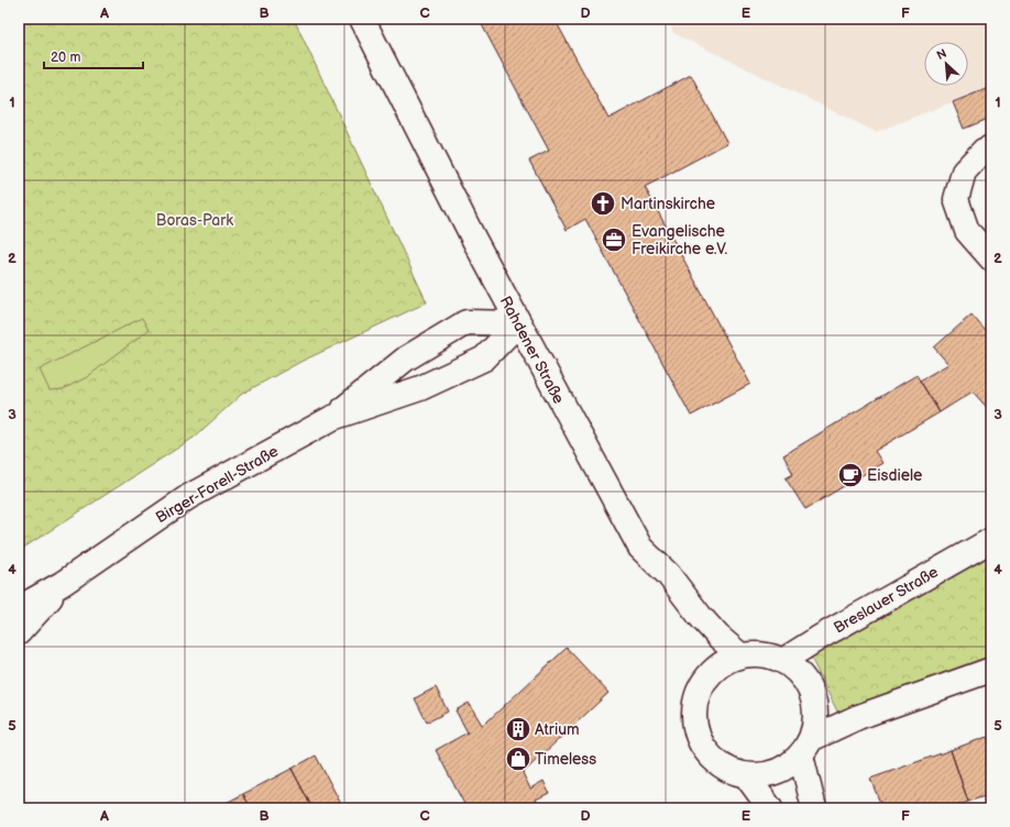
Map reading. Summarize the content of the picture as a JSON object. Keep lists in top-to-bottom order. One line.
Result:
{"streets":{"street":["Rahdener Straße","Birger-Forell-Straße","Breslauer Straße"]},"crossings":[["Rahdener Straße","Birger-Forell-Straße"],["Rahdener Straße","Breslauer Straße"]],"parks":["Boras-Park"],"places":{"church":["Martinskirche"],"office":["Evangelische Freikirche e.V."],"cafe":["Eisdiele"],"building":["Atrium"],"shop":["Timeless"]},"scale_bar":"20 m","north":"top left","grid":{"columns":["A","B","C","D","E","F"],"rows":["1","2","3","4","5"]}}
